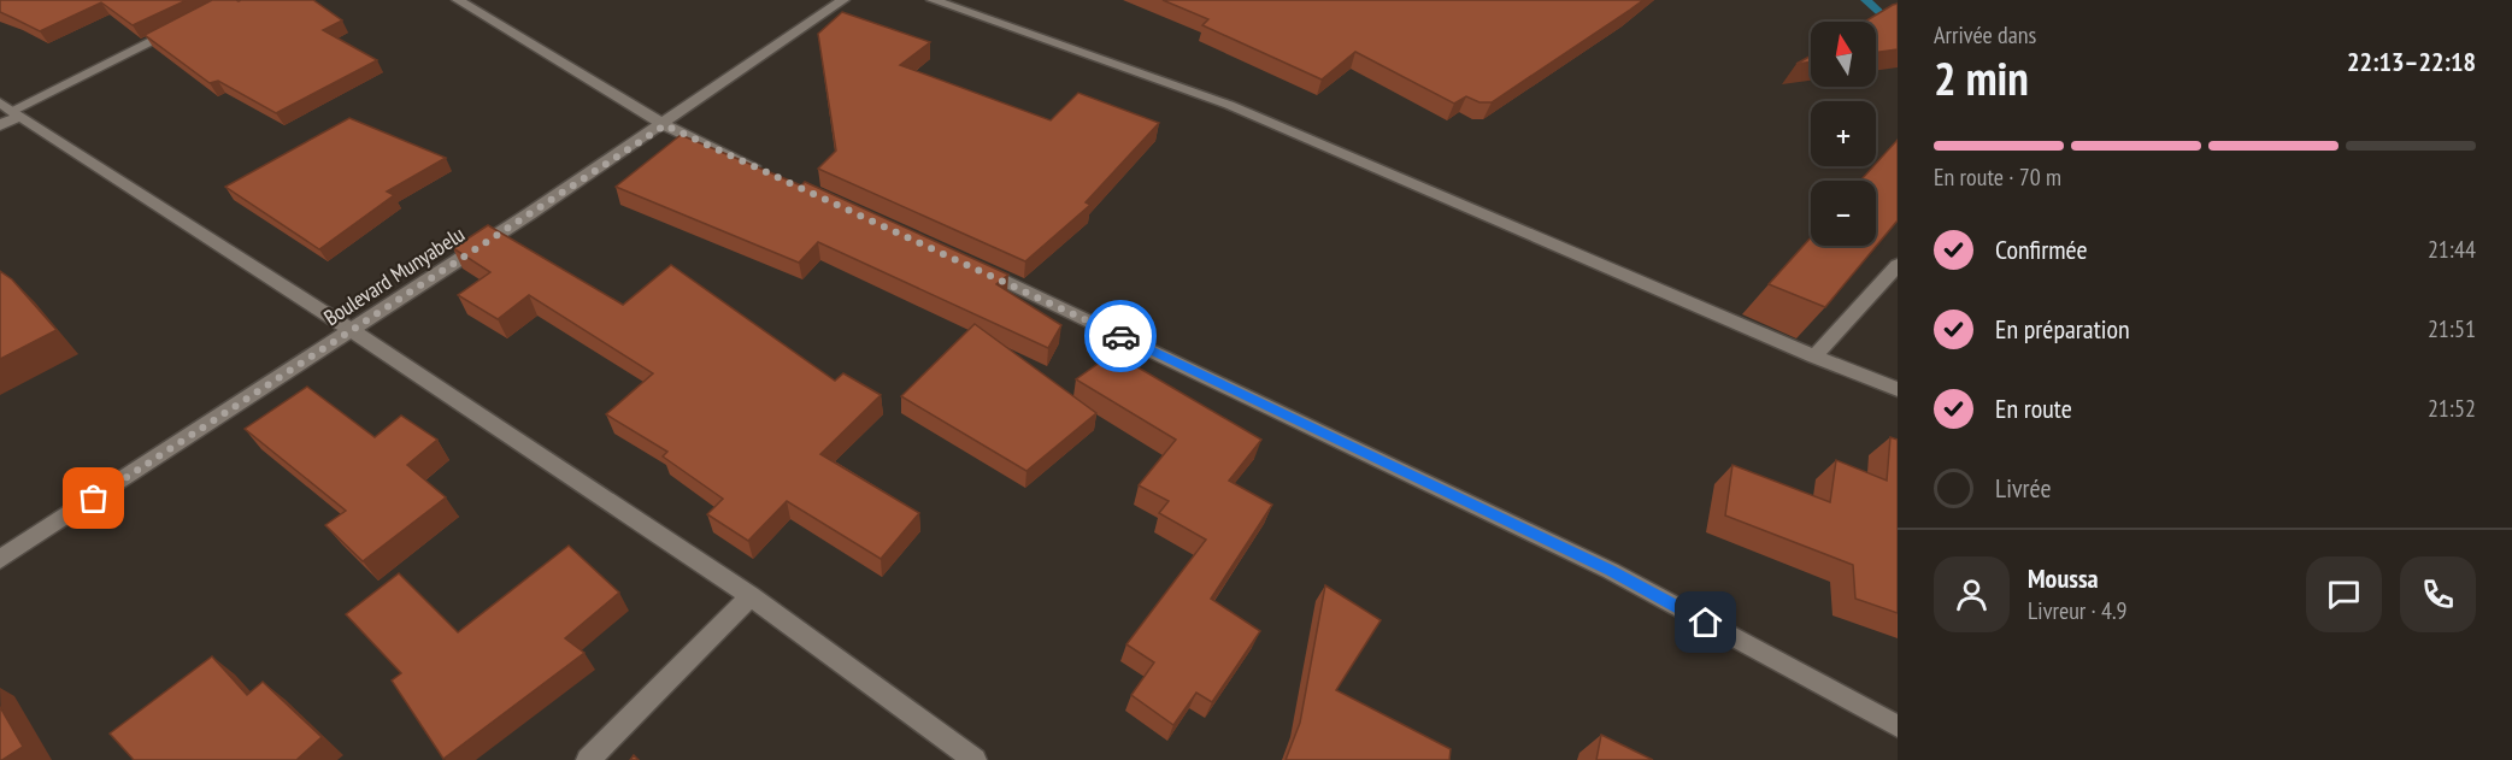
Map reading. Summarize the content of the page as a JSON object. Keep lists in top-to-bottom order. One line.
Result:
{"streets":{"street":["Boulevard Munyabelu"]},"north":"top","page":{"heading":["2 min","Arrivée dans","22:13–22:18"],"panel":["Moussa","Livreur · 4.9"],"map_buttons":["+","−"],"bar":"En route · 70 m","list":[["Confirmée","21:44"],["En préparation","21:51"],["En route","21:52"],"Livrée"]}}
